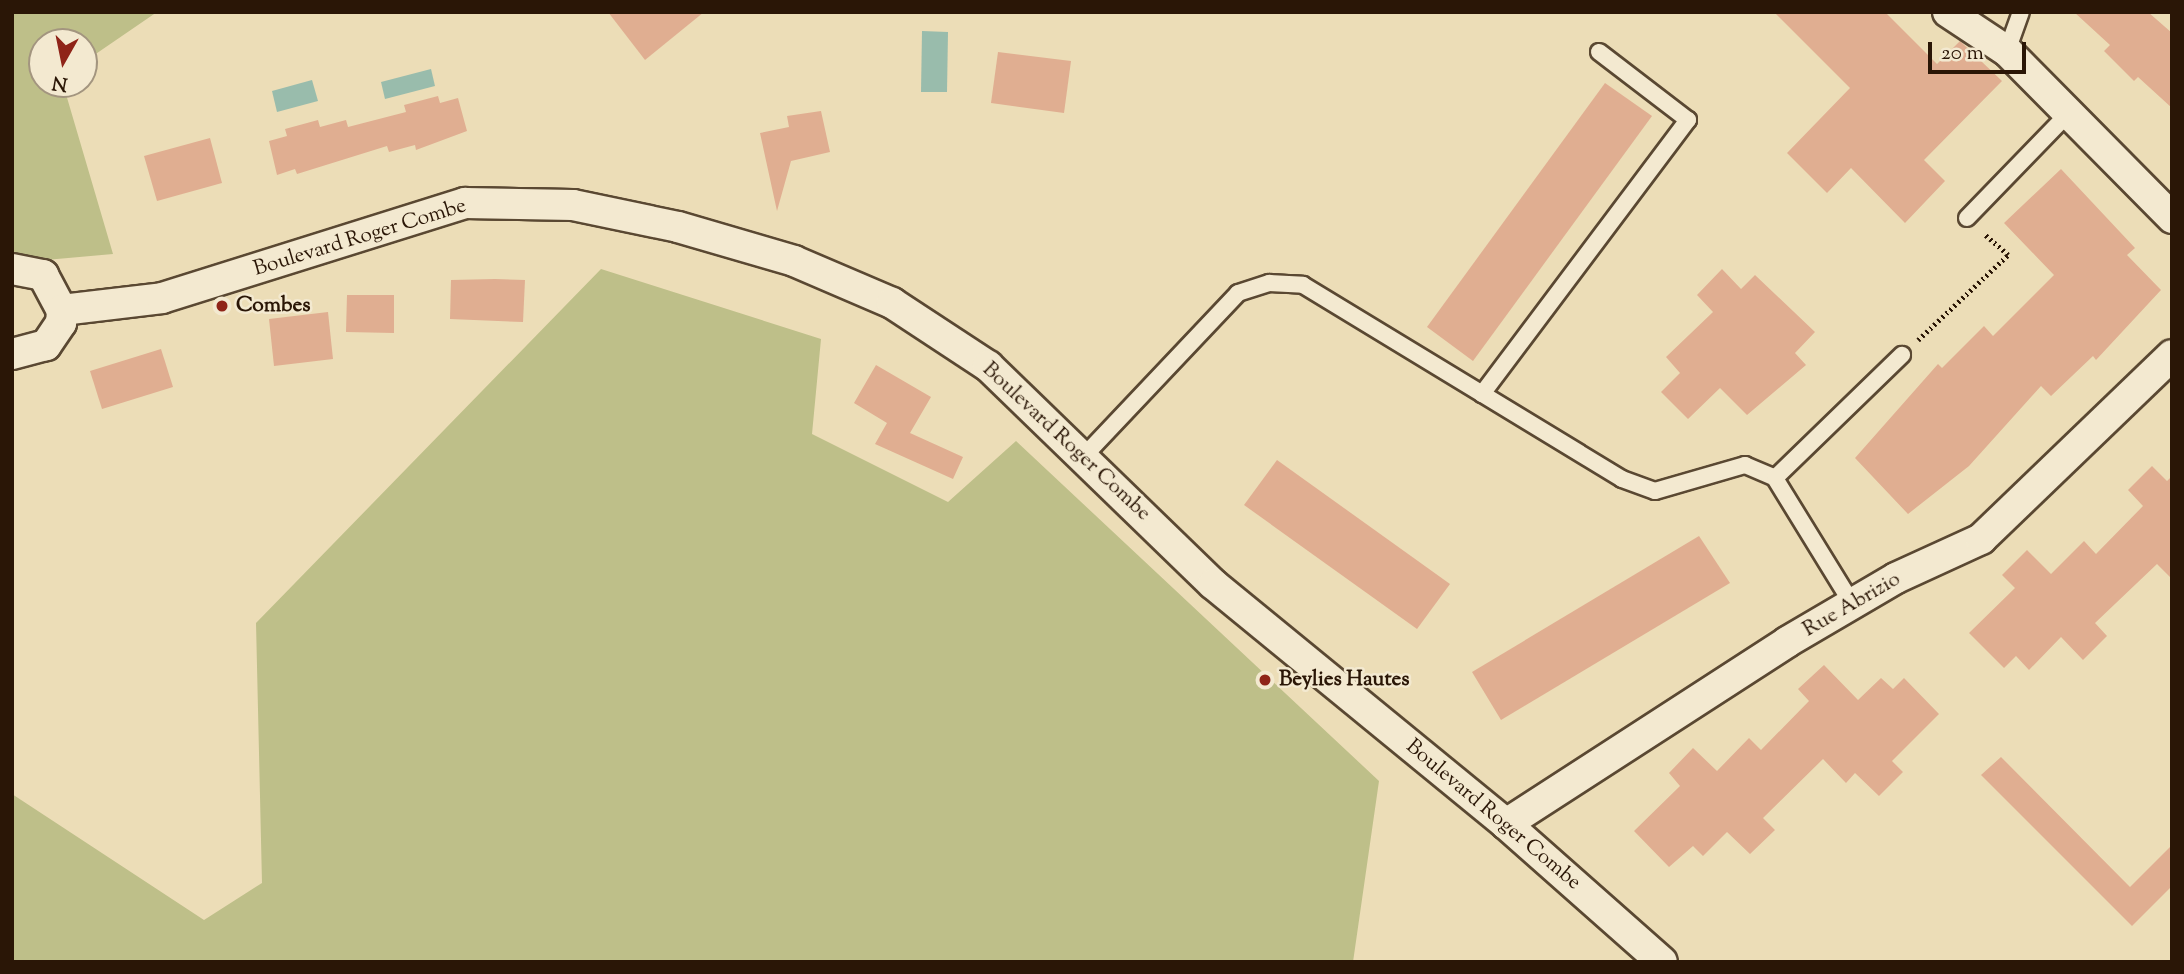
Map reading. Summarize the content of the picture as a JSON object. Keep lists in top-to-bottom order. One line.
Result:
{"streets":{"street":["Boulevard Roger Combe","Rue Abrizio"]},"crossings":[["Boulevard Roger Combe","Rue Abrizio"]],"places":["Combes","Beylies Hautes"],"scale_bar":"20 m","north":"bottom"}
